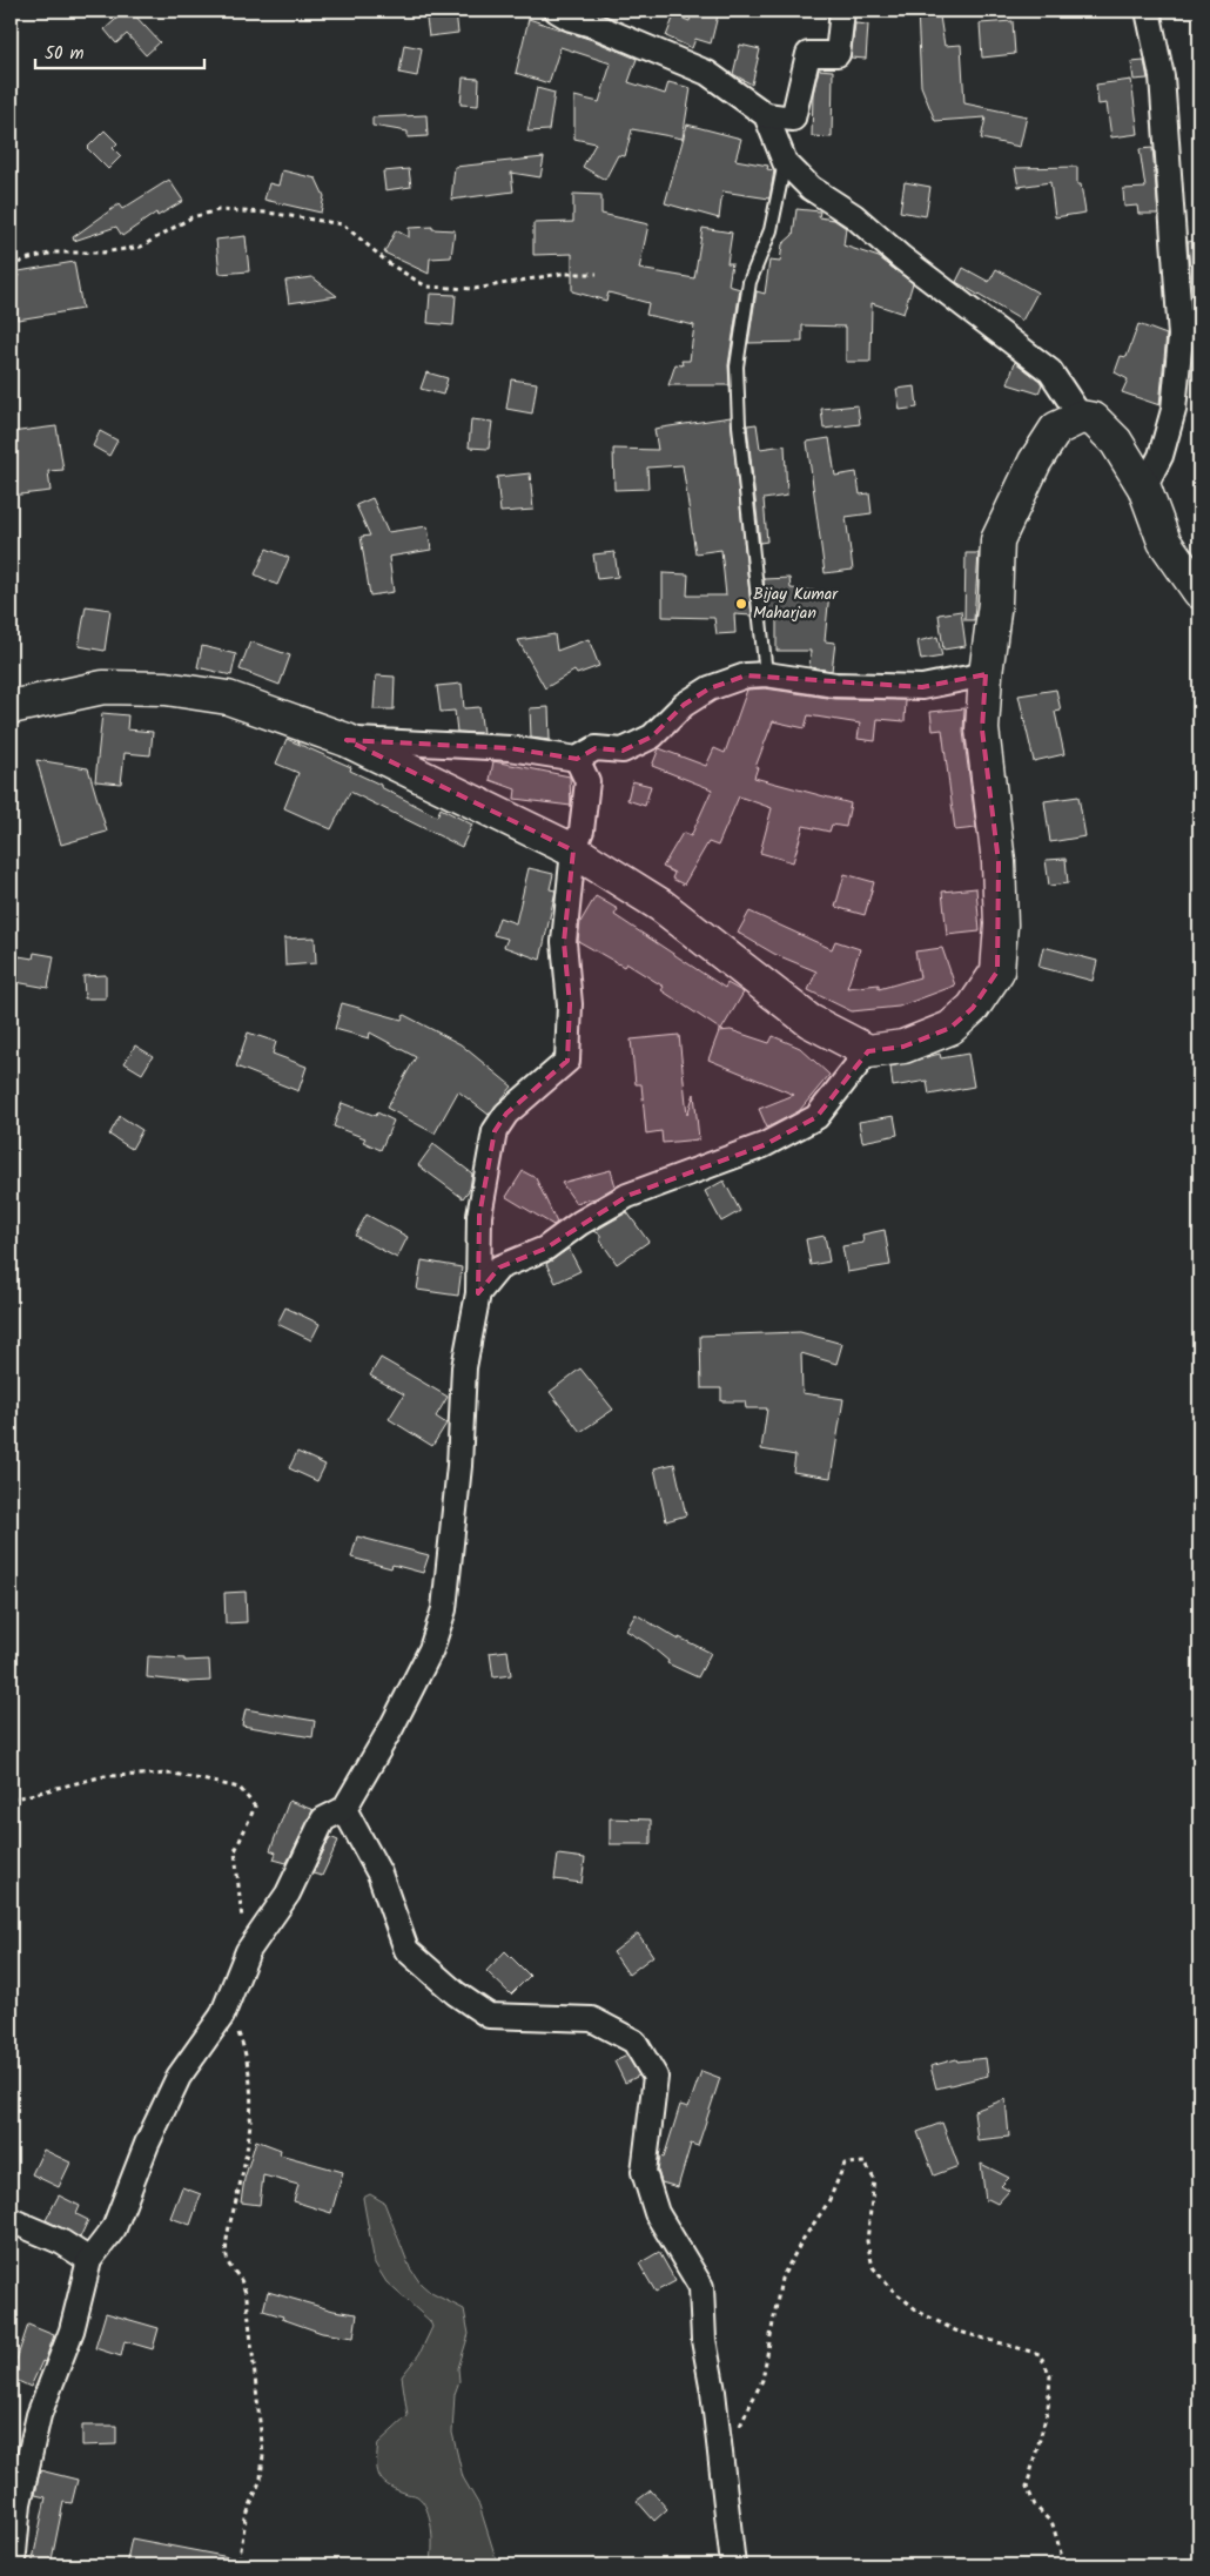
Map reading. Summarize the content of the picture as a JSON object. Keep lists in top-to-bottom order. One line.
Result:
{"places":["Bijay Kumar Maharjan"],"scale_bar":"50 m"}
